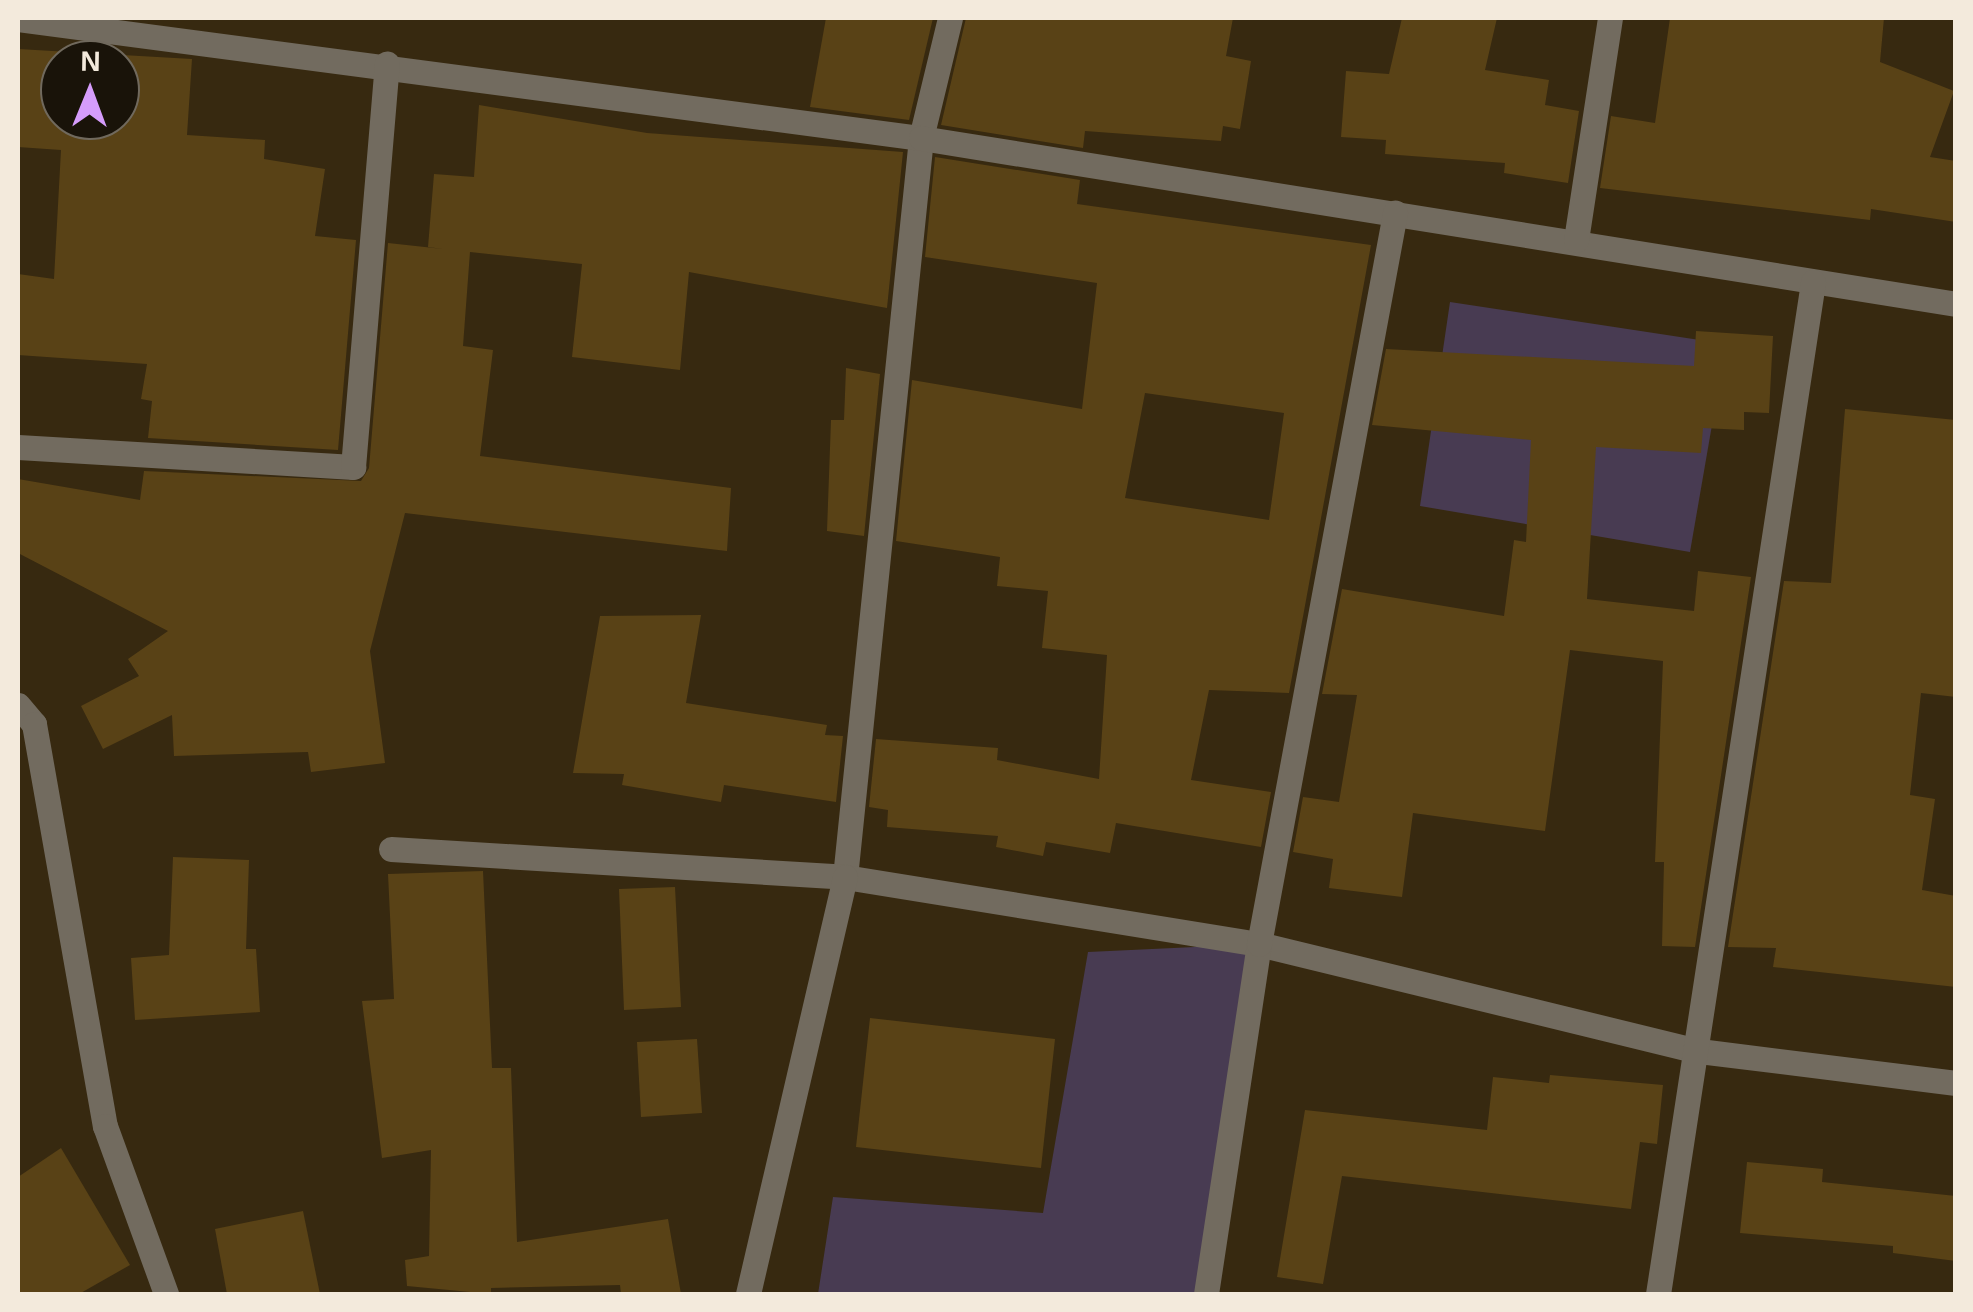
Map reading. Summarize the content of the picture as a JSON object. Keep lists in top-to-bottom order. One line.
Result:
{"north":"top"}
